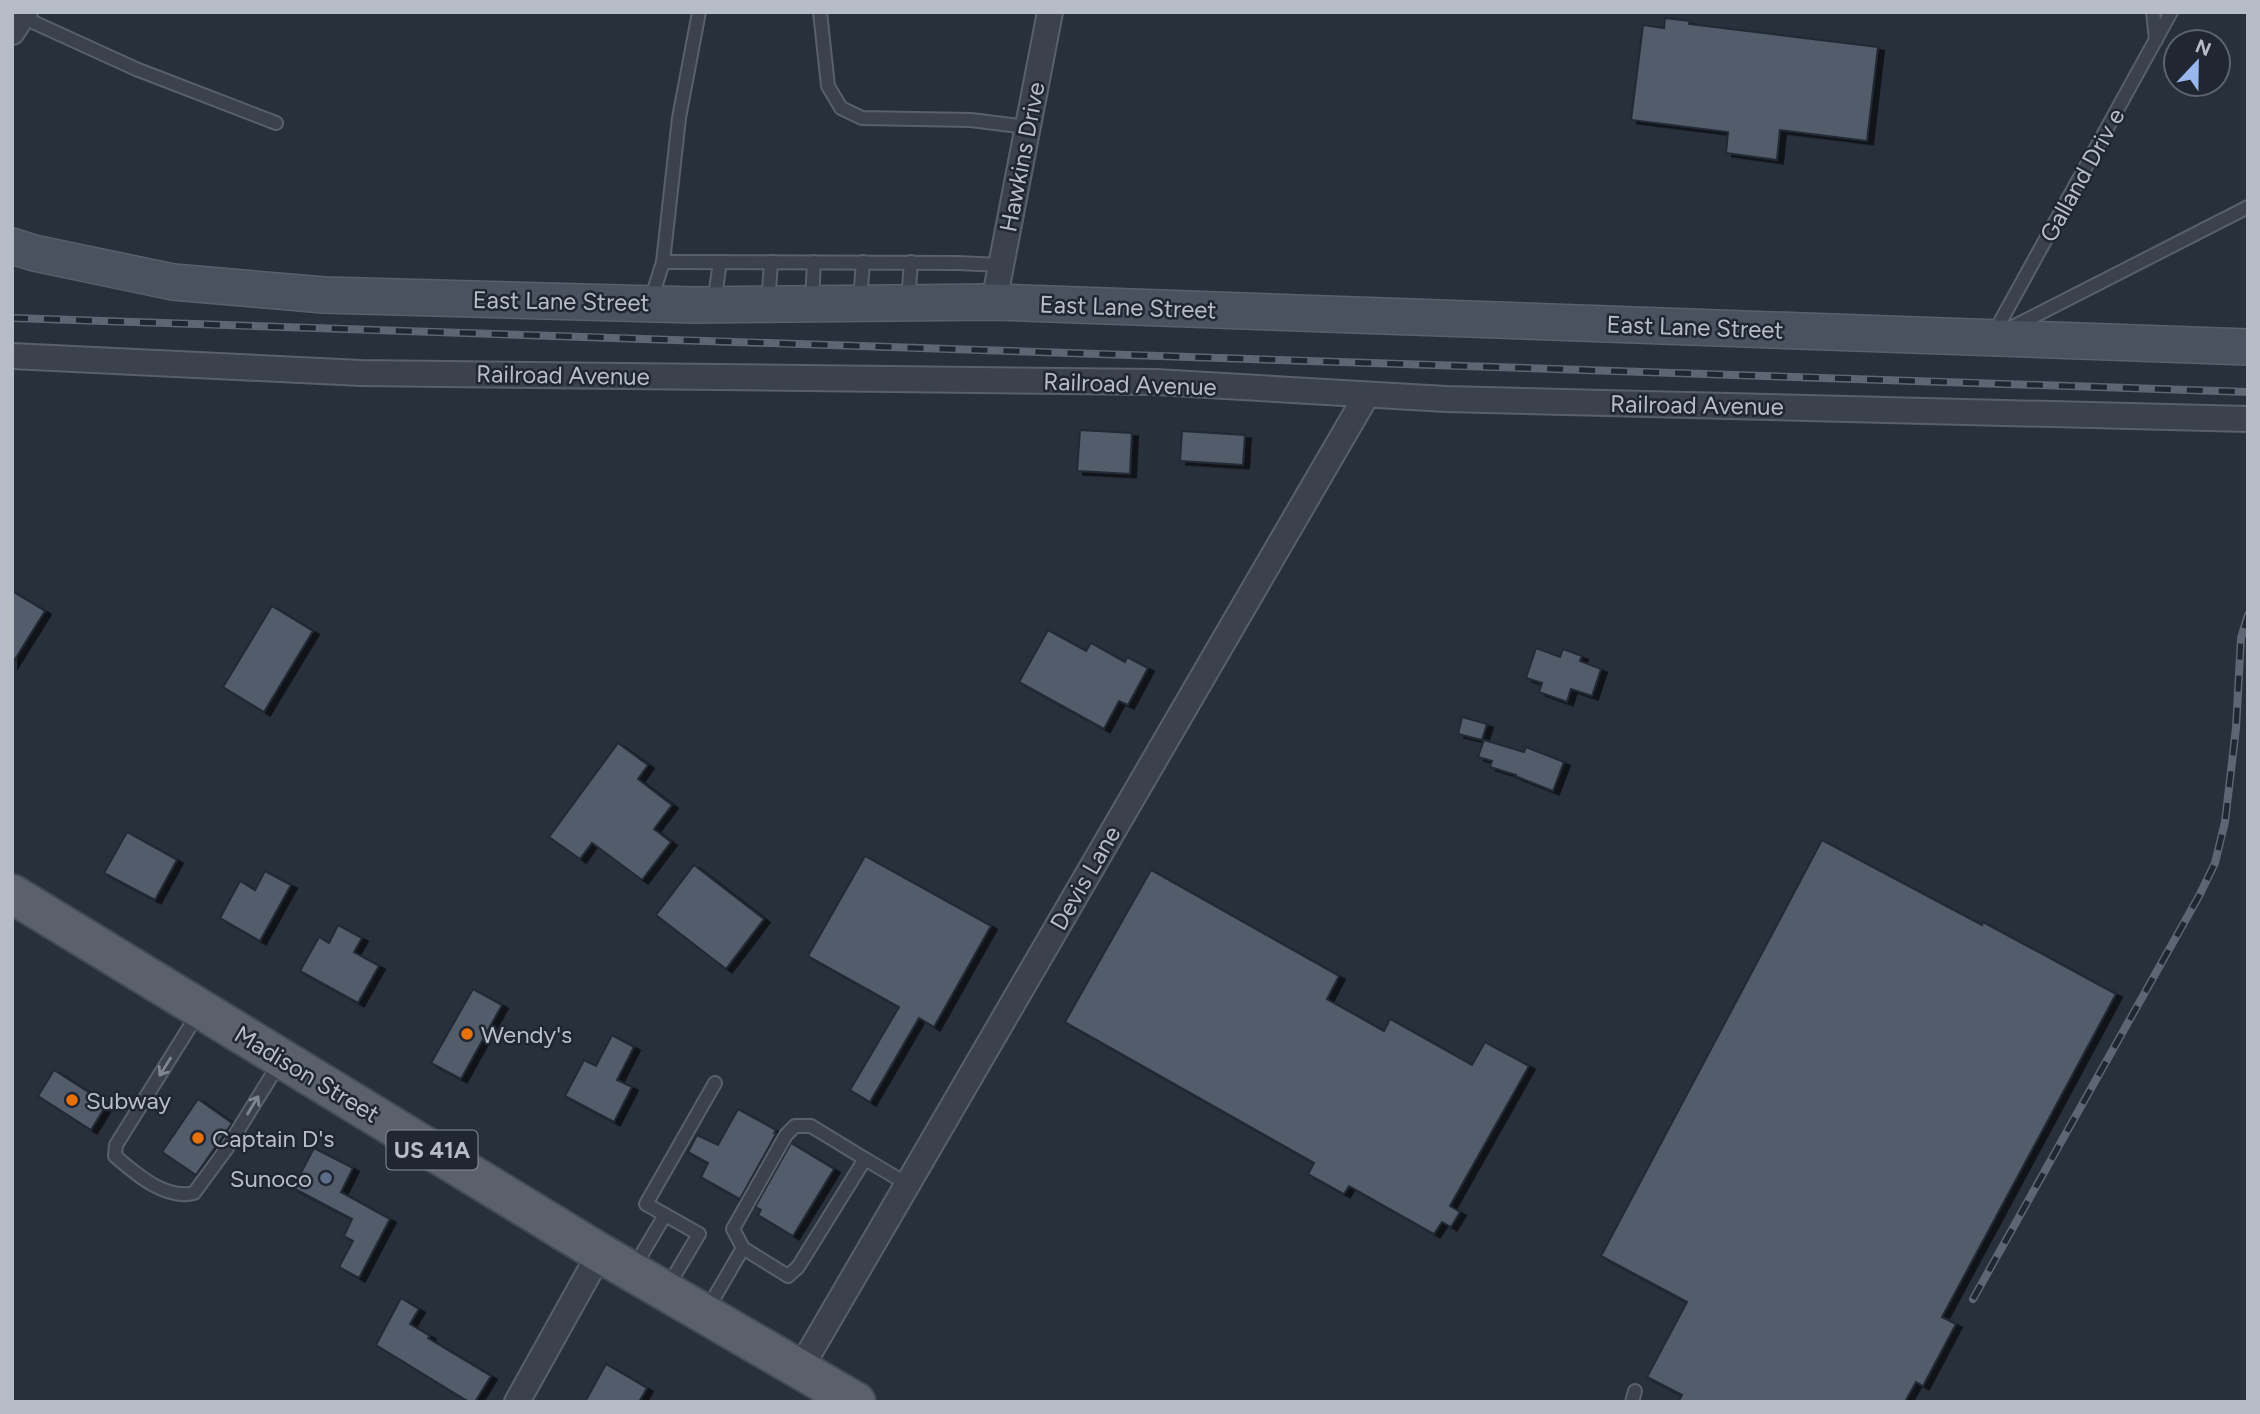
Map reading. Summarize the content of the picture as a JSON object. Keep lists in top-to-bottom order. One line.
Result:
{"streets":{"main road":["Madison Street","US 41A"],"street":["Hawkins Drive","East Lane Street","Railroad Avenue","Devis Lane"],"lane":["Galland Driv e"]},"crossings":[["Hawkins Drive","East Lane Street"],["Galland Driv e","East Lane Street"],["Railroad Avenue","Devis Lane"],["Devis Lane","Madison Street"]],"places":["Wendy's","Subway","Captain D's","Sunoco"],"north":"top"}
